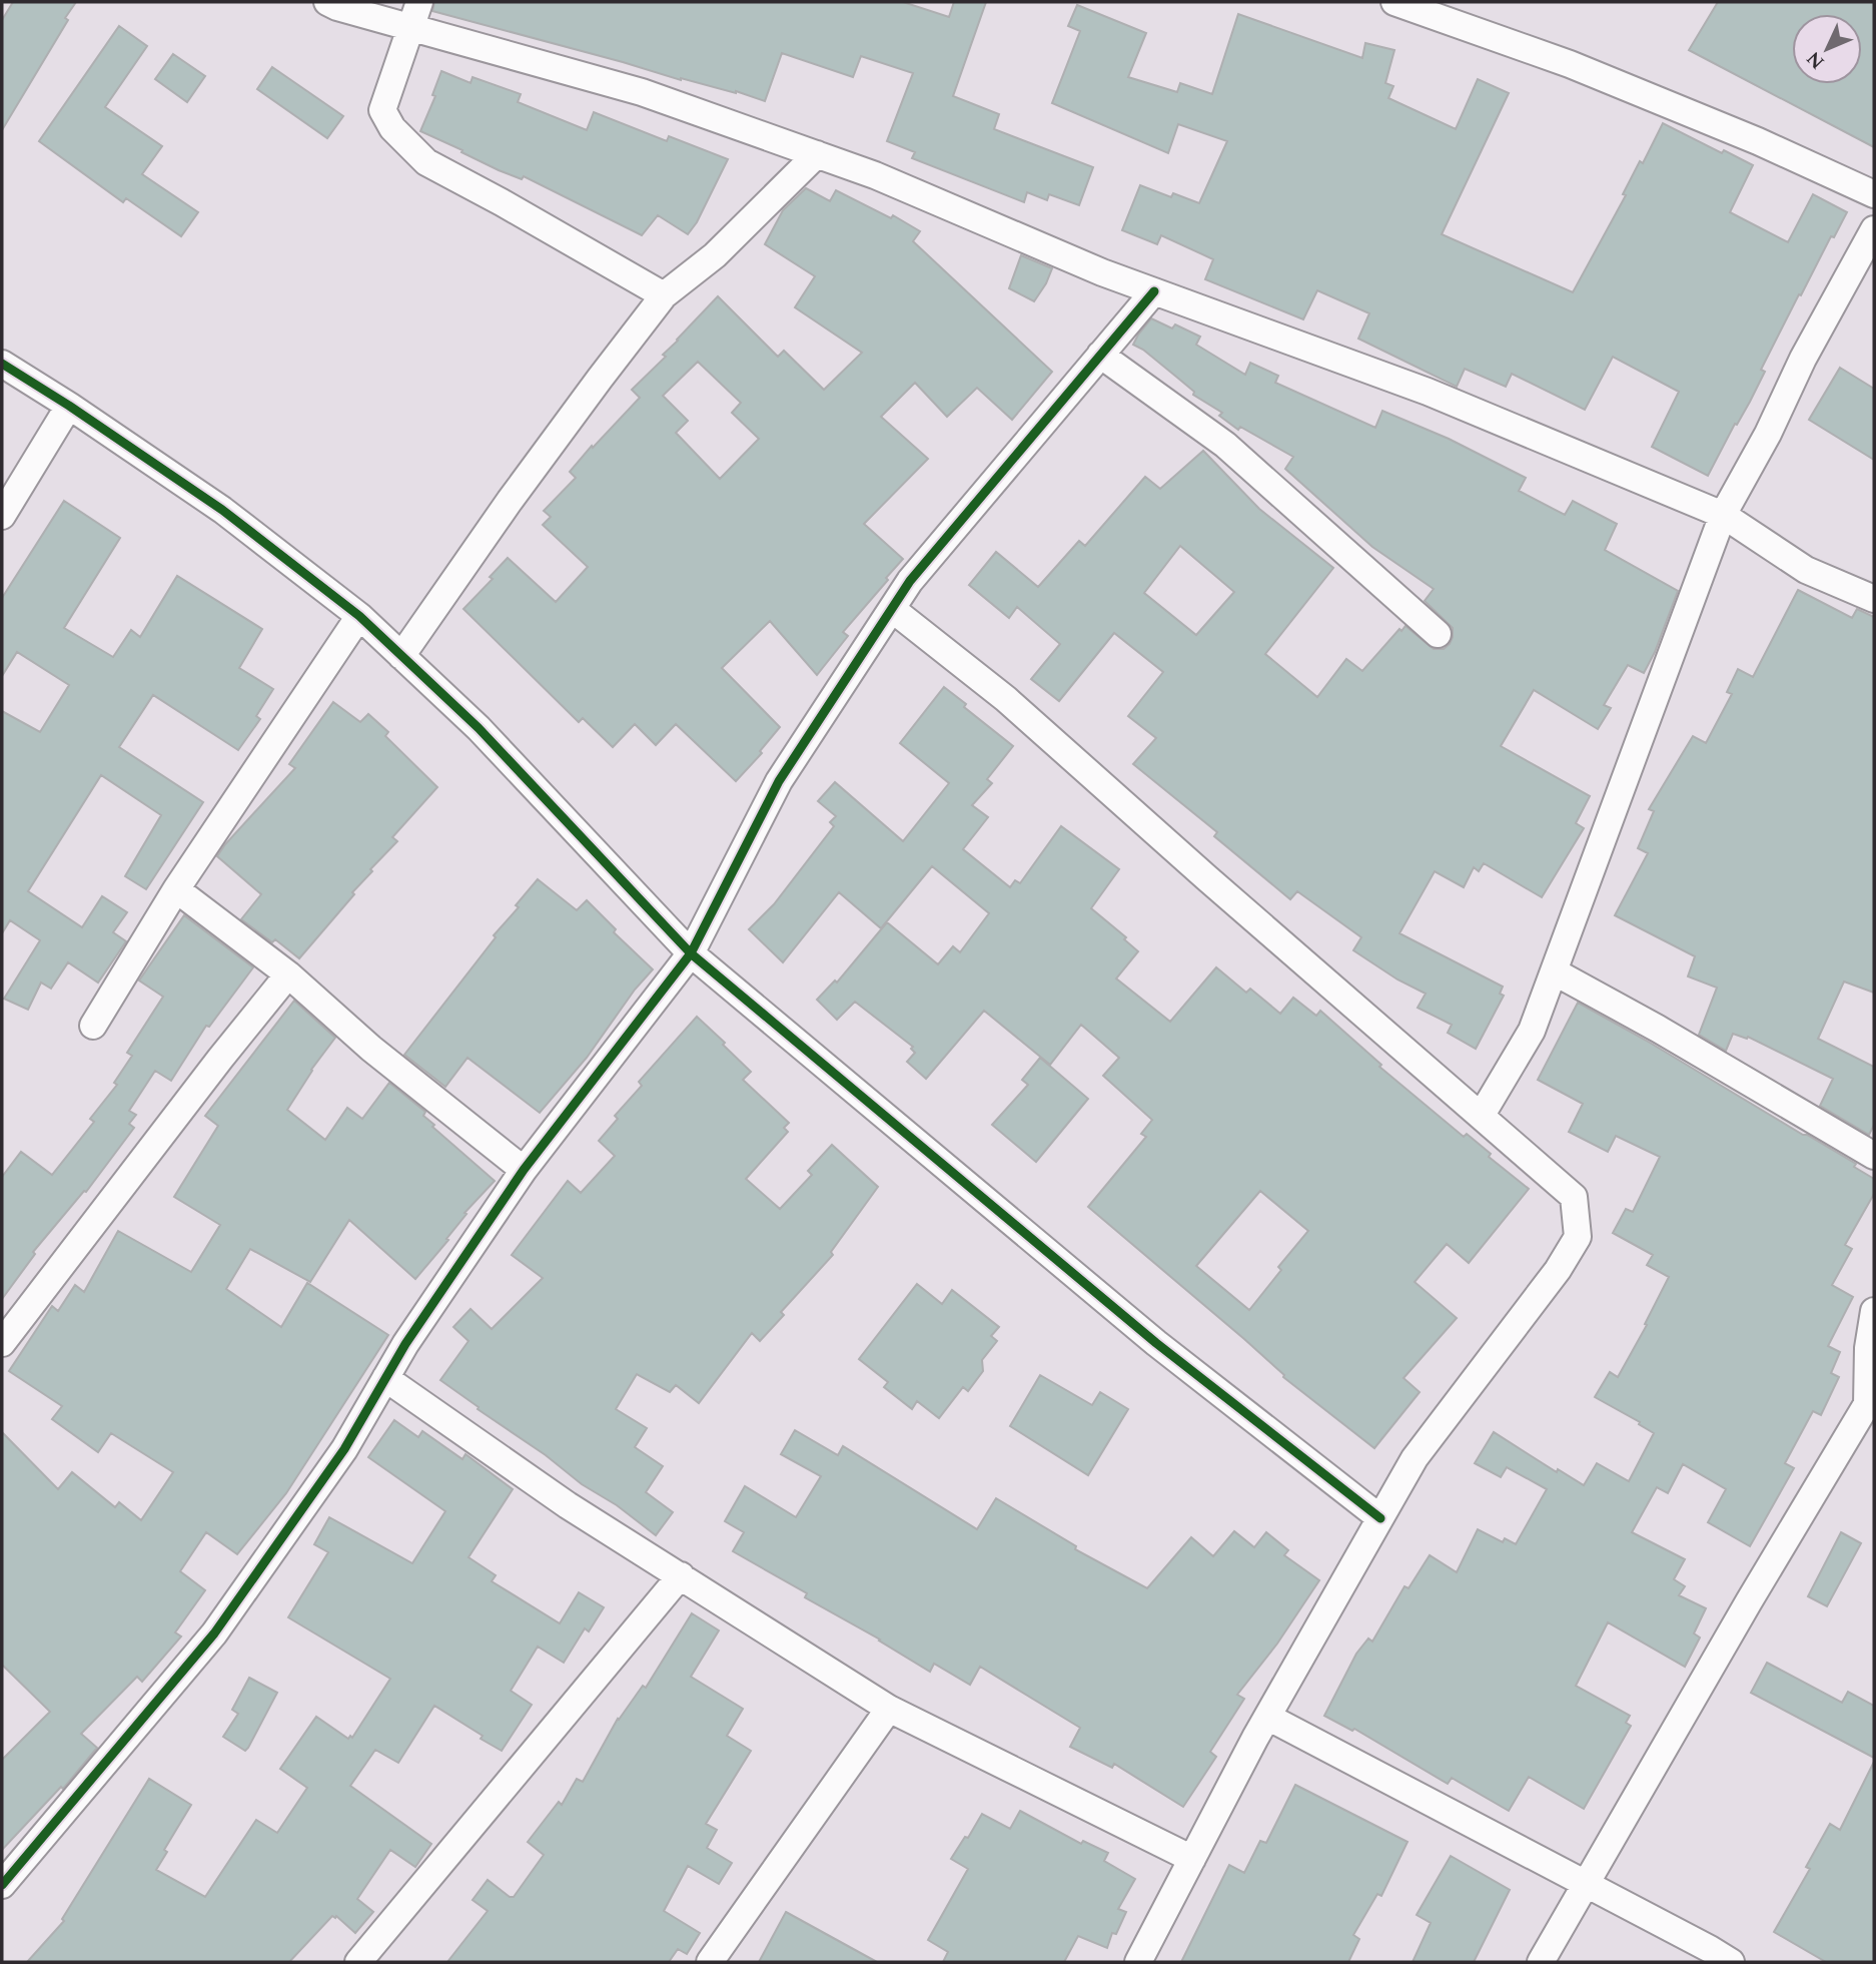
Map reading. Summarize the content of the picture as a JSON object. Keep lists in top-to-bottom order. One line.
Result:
{"north":"bottom left"}
